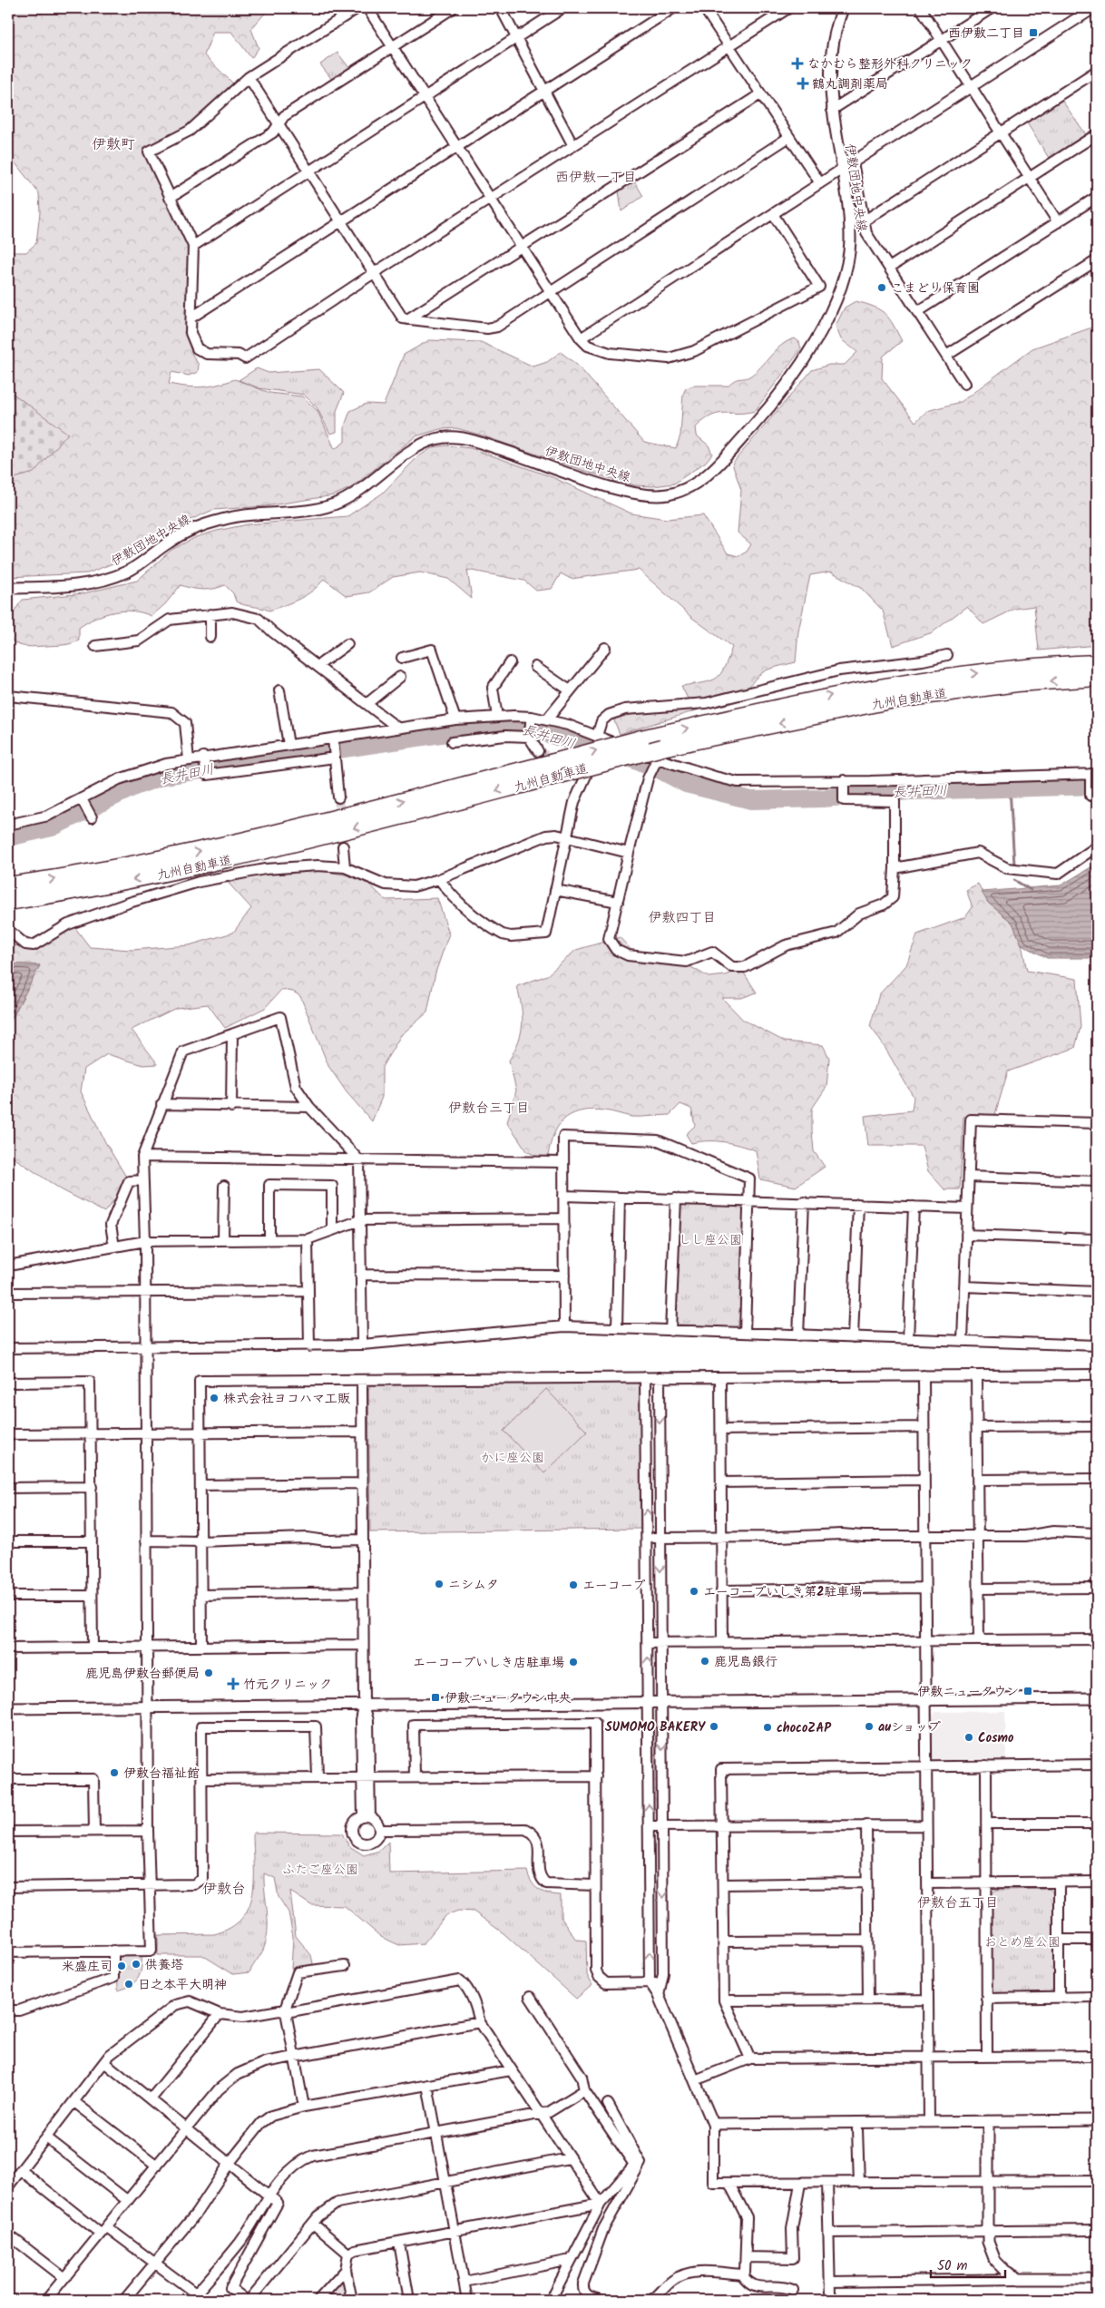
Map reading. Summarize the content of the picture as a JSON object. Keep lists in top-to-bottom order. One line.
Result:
{"streets":{"highway":["九州自動車道"],"street":["伊敷団地中央線"]},"districts":["伊敷町","西伊敷一丁目","伊敷四丁目","伊敷台三丁目","伊敷台","伊敷台五丁目"],"water":["長井田川"],"parks":["しし座公園","かに座公園","ふたご座公園","おとめ座公園"],"places":{"transit":["西伊敷二丁目","伊敷ニュータウン","伊敷ニュータウン中央"],"health":["なかむら整形外科クリニック","鶴丸調剤薬局","竹元クリニック"],"other":["こまどり保育園","株式会社ヨコハマ工販","ニシムタ","エーコープ","エーコープいしき第2駐車場","鹿児島銀行","エーコープいしき店駐車場","鹿児島伊敷台郵便局","SUMOMO BAKERY","auショップ","chocoZAP","Cosmo","伊敷台福祉館","供養塔","米盛庄司","日之本平大明神"]},"scale_bar":"50 m"}
